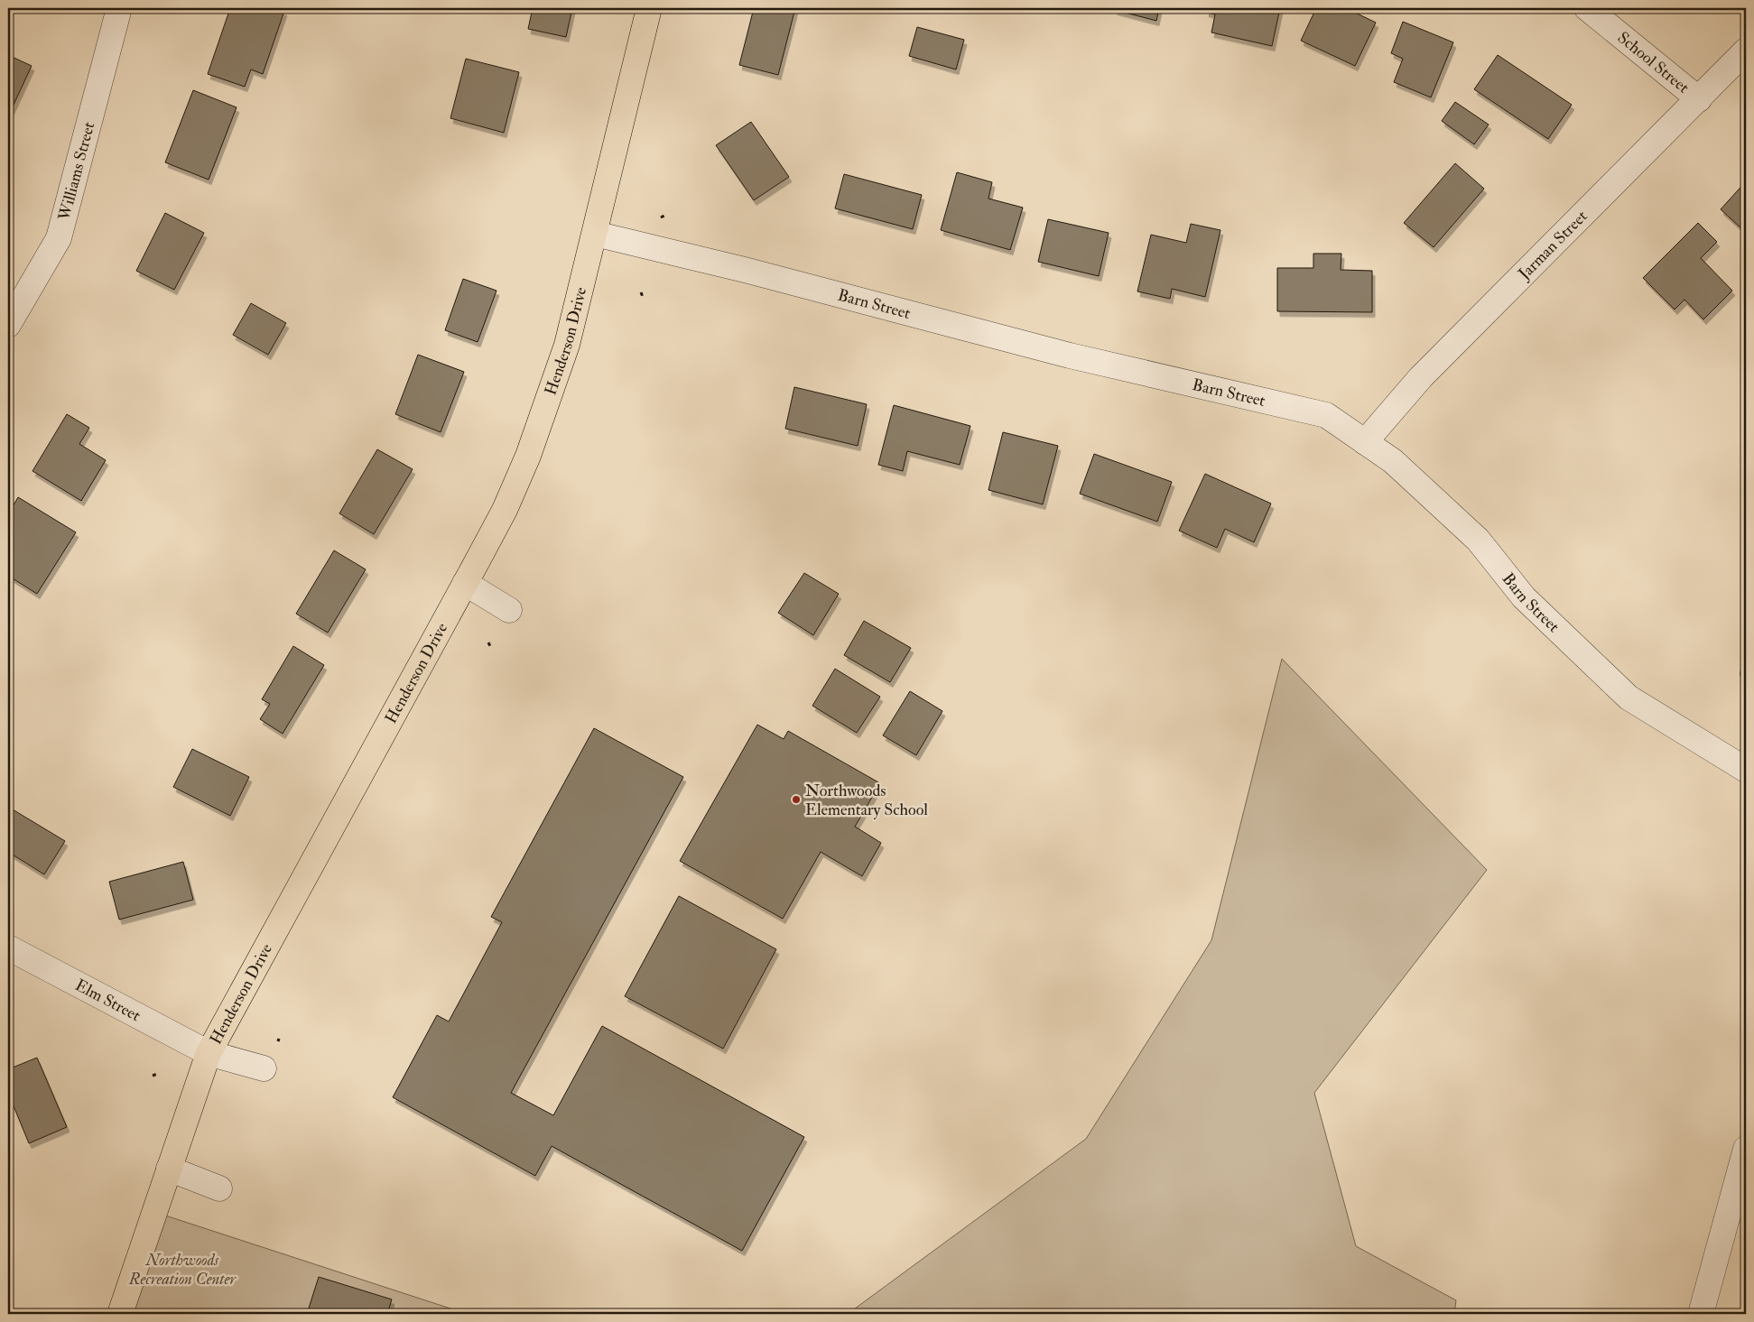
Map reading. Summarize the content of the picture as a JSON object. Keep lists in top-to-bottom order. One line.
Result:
{"streets":{"main road":["Henderson Drive"],"street":["School Street","Williams Street","Jarman Street","Barn Street","Elm Street"]},"crossings":[["School Street","Jarman Street"],["Jarman Street","Barn Street"],["Barn Street","Henderson Drive"],["Henderson Drive","Elm Street"]],"parks":["Northwoods Recreation Center"],"places":["Northwoods Elementary School"]}
